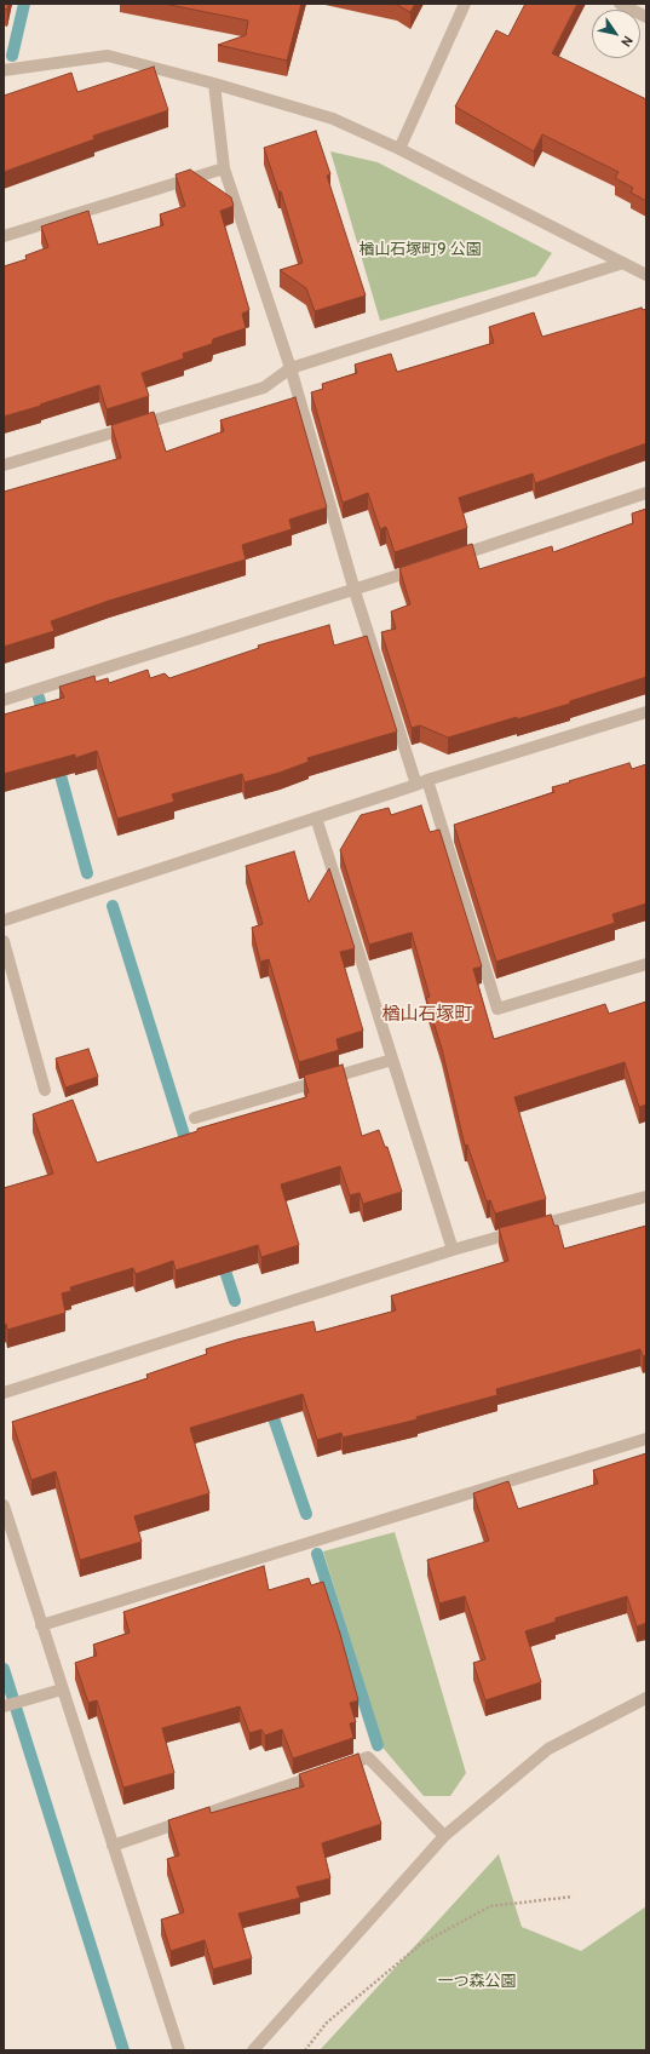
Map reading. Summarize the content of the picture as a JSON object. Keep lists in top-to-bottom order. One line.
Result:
{"districts":["楢山石塚町"],"parks":["楢山石塚町9 公園","一つ森公園"],"north":"bottom right"}
